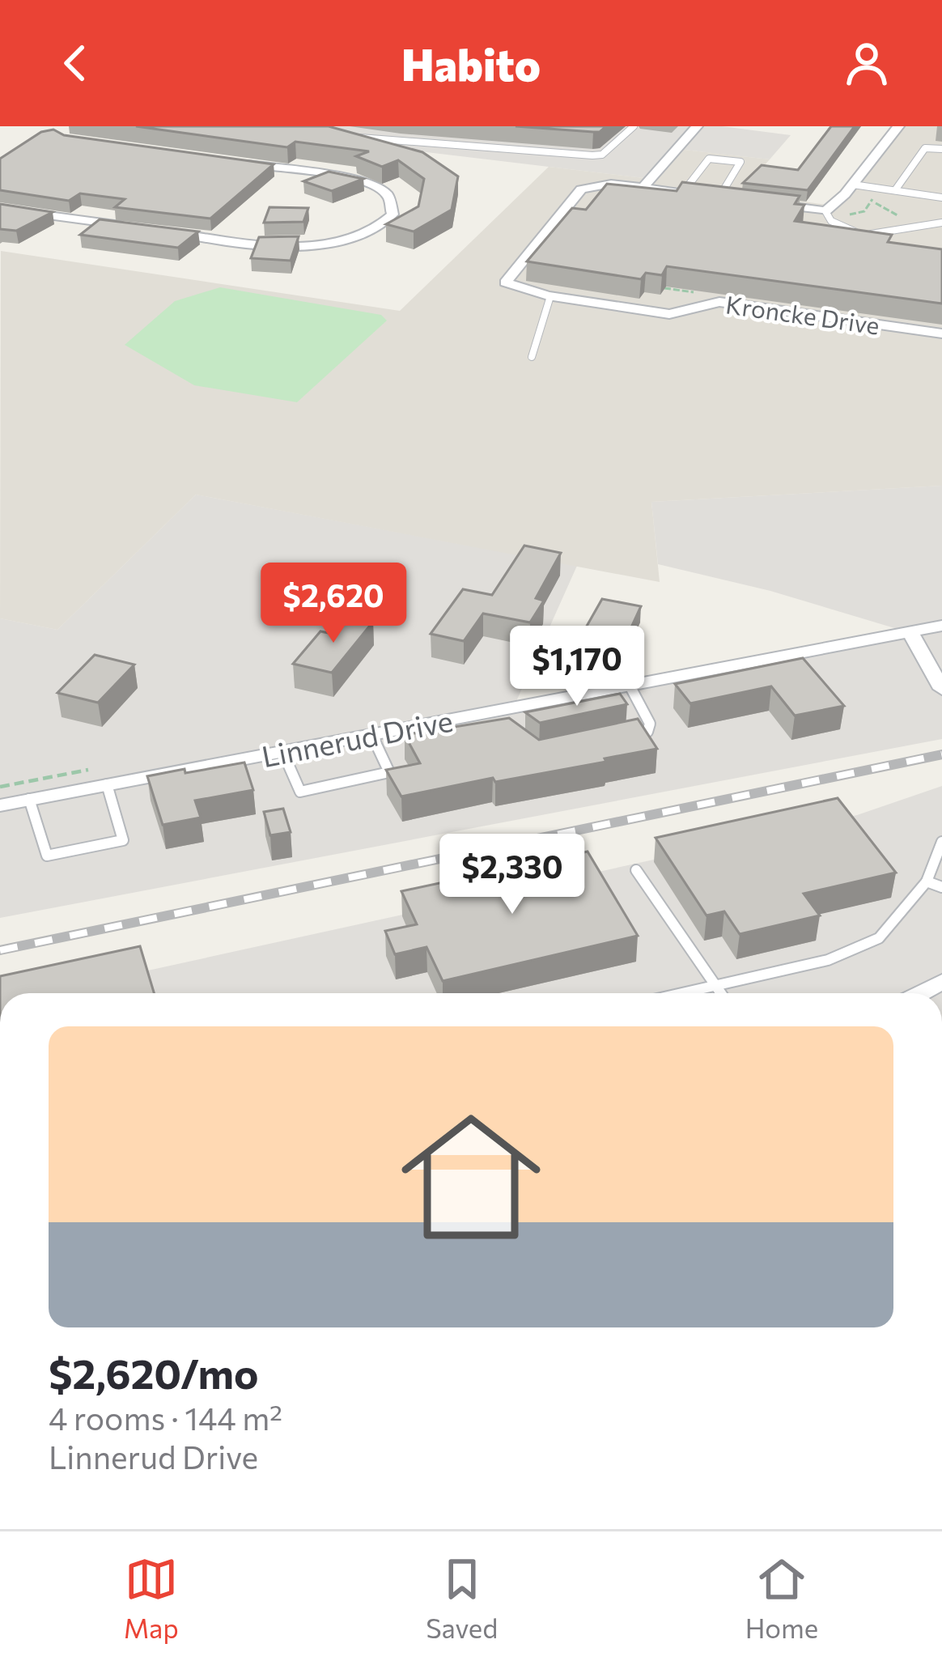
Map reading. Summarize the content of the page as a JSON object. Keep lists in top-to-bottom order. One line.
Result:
{"streets":{"street":["Kroncke Drive","Linnerud Drive"]},"page":{"header":"Habito","price":["$2,620","$1,170","$2,330"],"list":[{"name":"$2,620/mo","note":"4 rooms · 144 m² · Linnerud Drive"}],"tabs":["Map","Saved","Home"]}}
